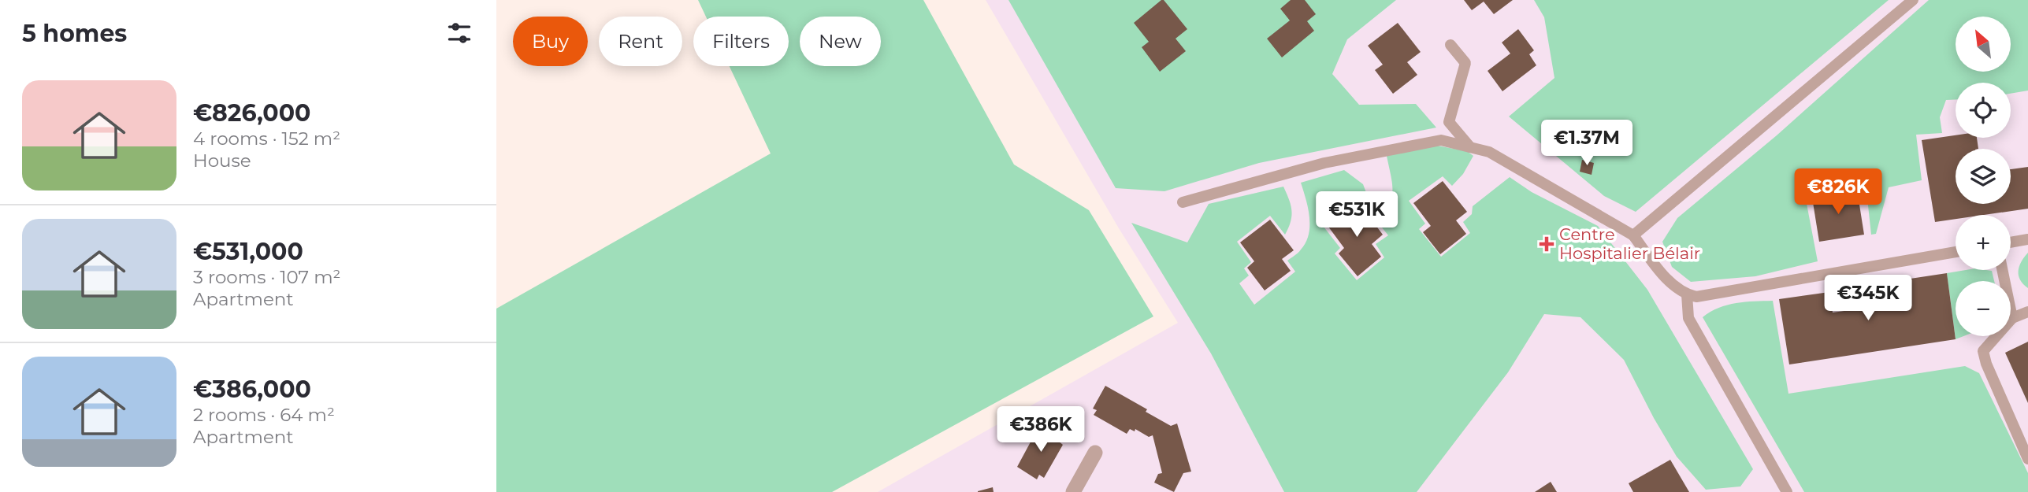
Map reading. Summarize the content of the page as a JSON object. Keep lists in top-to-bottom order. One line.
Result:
{"places":{"health":["Centre Hospitalier Bélair"]},"north":"top left","page":{"heading":"5 homes","map_buttons":["+","−"],"chip":["Buy","Rent","Filters","New"],"list":[{"name":"€826,000","note":"4 rooms · 152 m² · House"},{"name":"€531,000","note":"3 rooms · 107 m² · Apartment"},{"name":"€386,000","note":"2 rooms · 64 m² · Apartment"}],"price":["€1.37M","€826K","€531K","€345K","€386K"]}}
